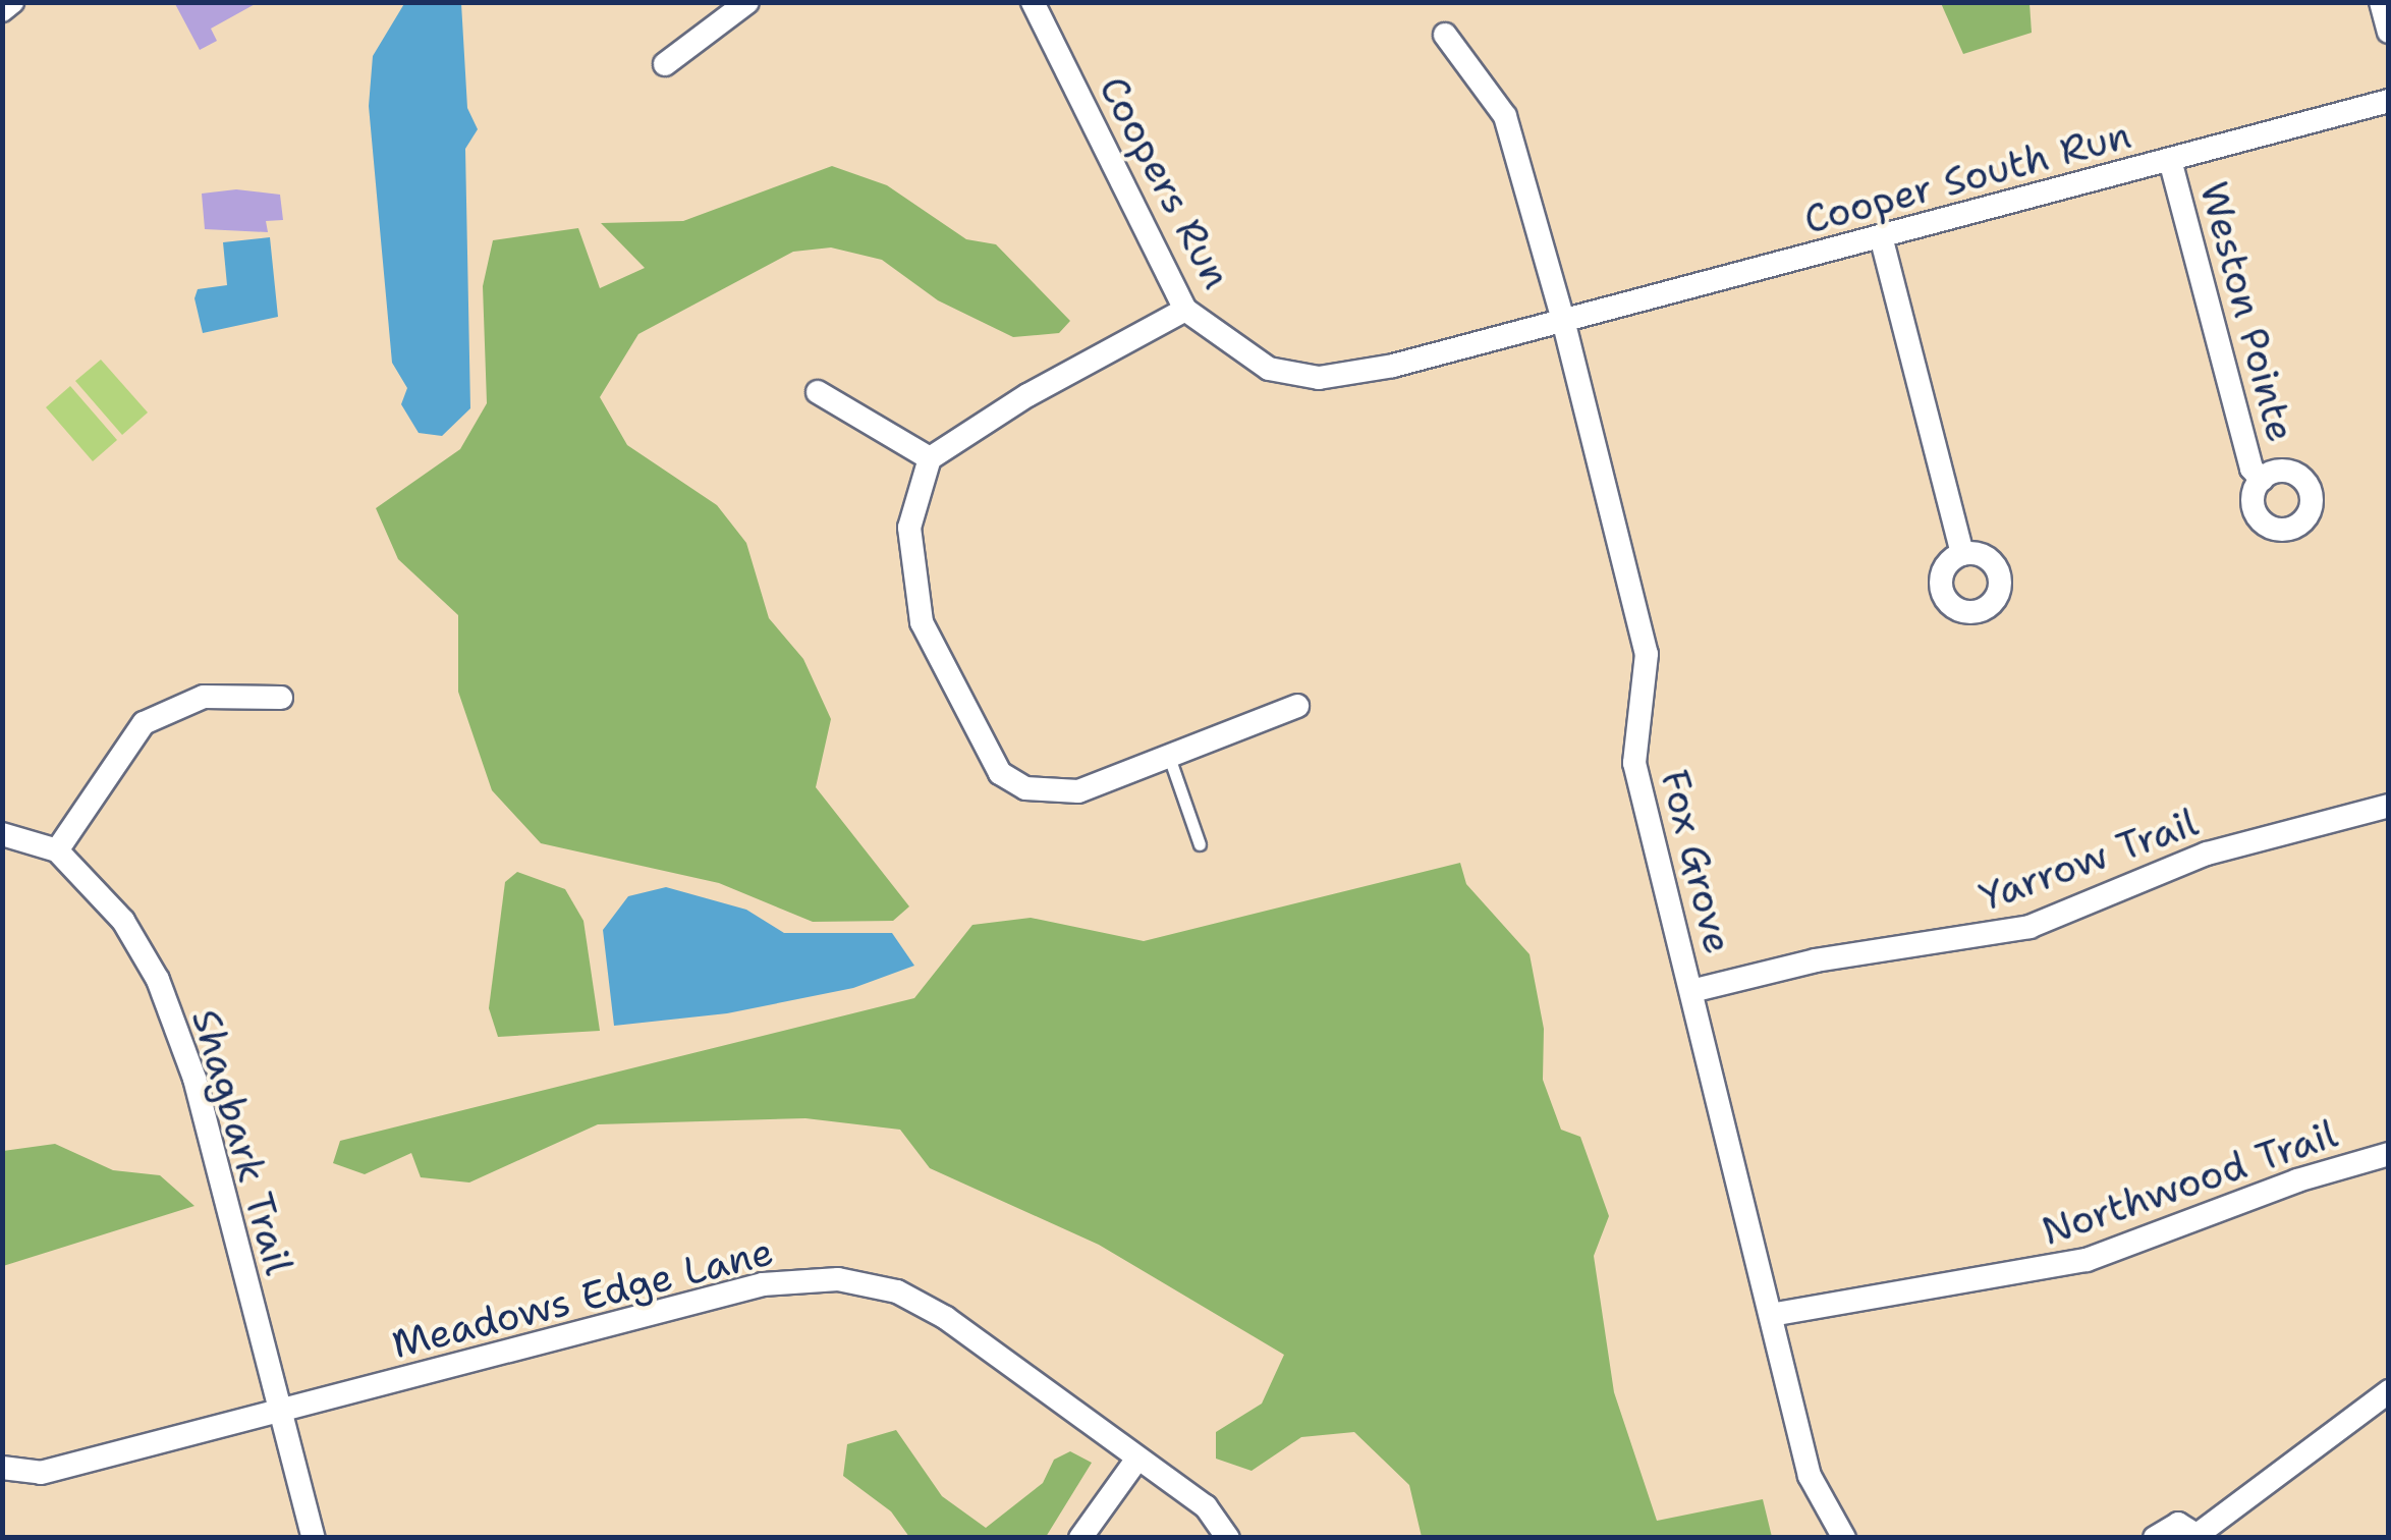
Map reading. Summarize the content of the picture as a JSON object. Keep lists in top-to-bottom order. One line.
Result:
{"streets":{"street":["Cooper South Run","Coopers Run","Weston Pointe","Yarrow Trail","Fox Grove","Shagbark Trail","Northwood Trail","Meadows Edge Lane"]},"crossings":[["Cooper South Run","Coopers Run"],["Cooper South Run","Weston Pointe"],["Cooper South Run","Fox Grove"],["Coopers Run","Fox Grove"],["Yarrow Trail","Fox Grove"],["Fox Grove","Northwood Trail"],["Shagbark Trail","Meadows Edge Lane"]]}
